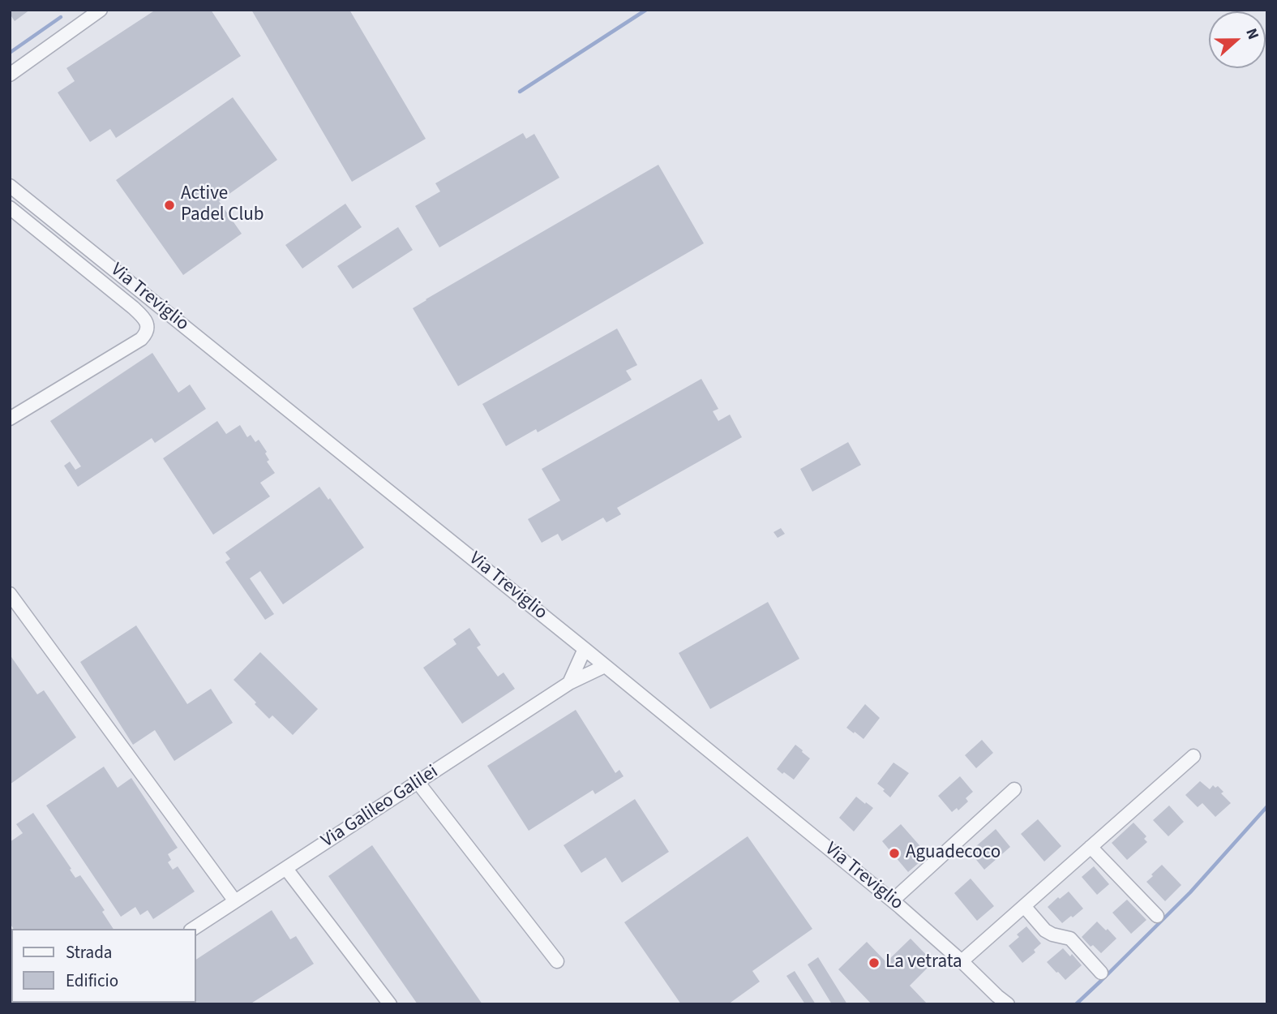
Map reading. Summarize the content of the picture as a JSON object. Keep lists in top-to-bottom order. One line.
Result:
{"streets":{"street":["Via Treviglio","Via Galileo Galilei"]},"crossings":[["Via Treviglio","Via Galileo Galilei"]],"places":["Active Padel Club","Aguadecoco","La vetrata"],"legend":["Strada","Edificio"],"north":"right"}
